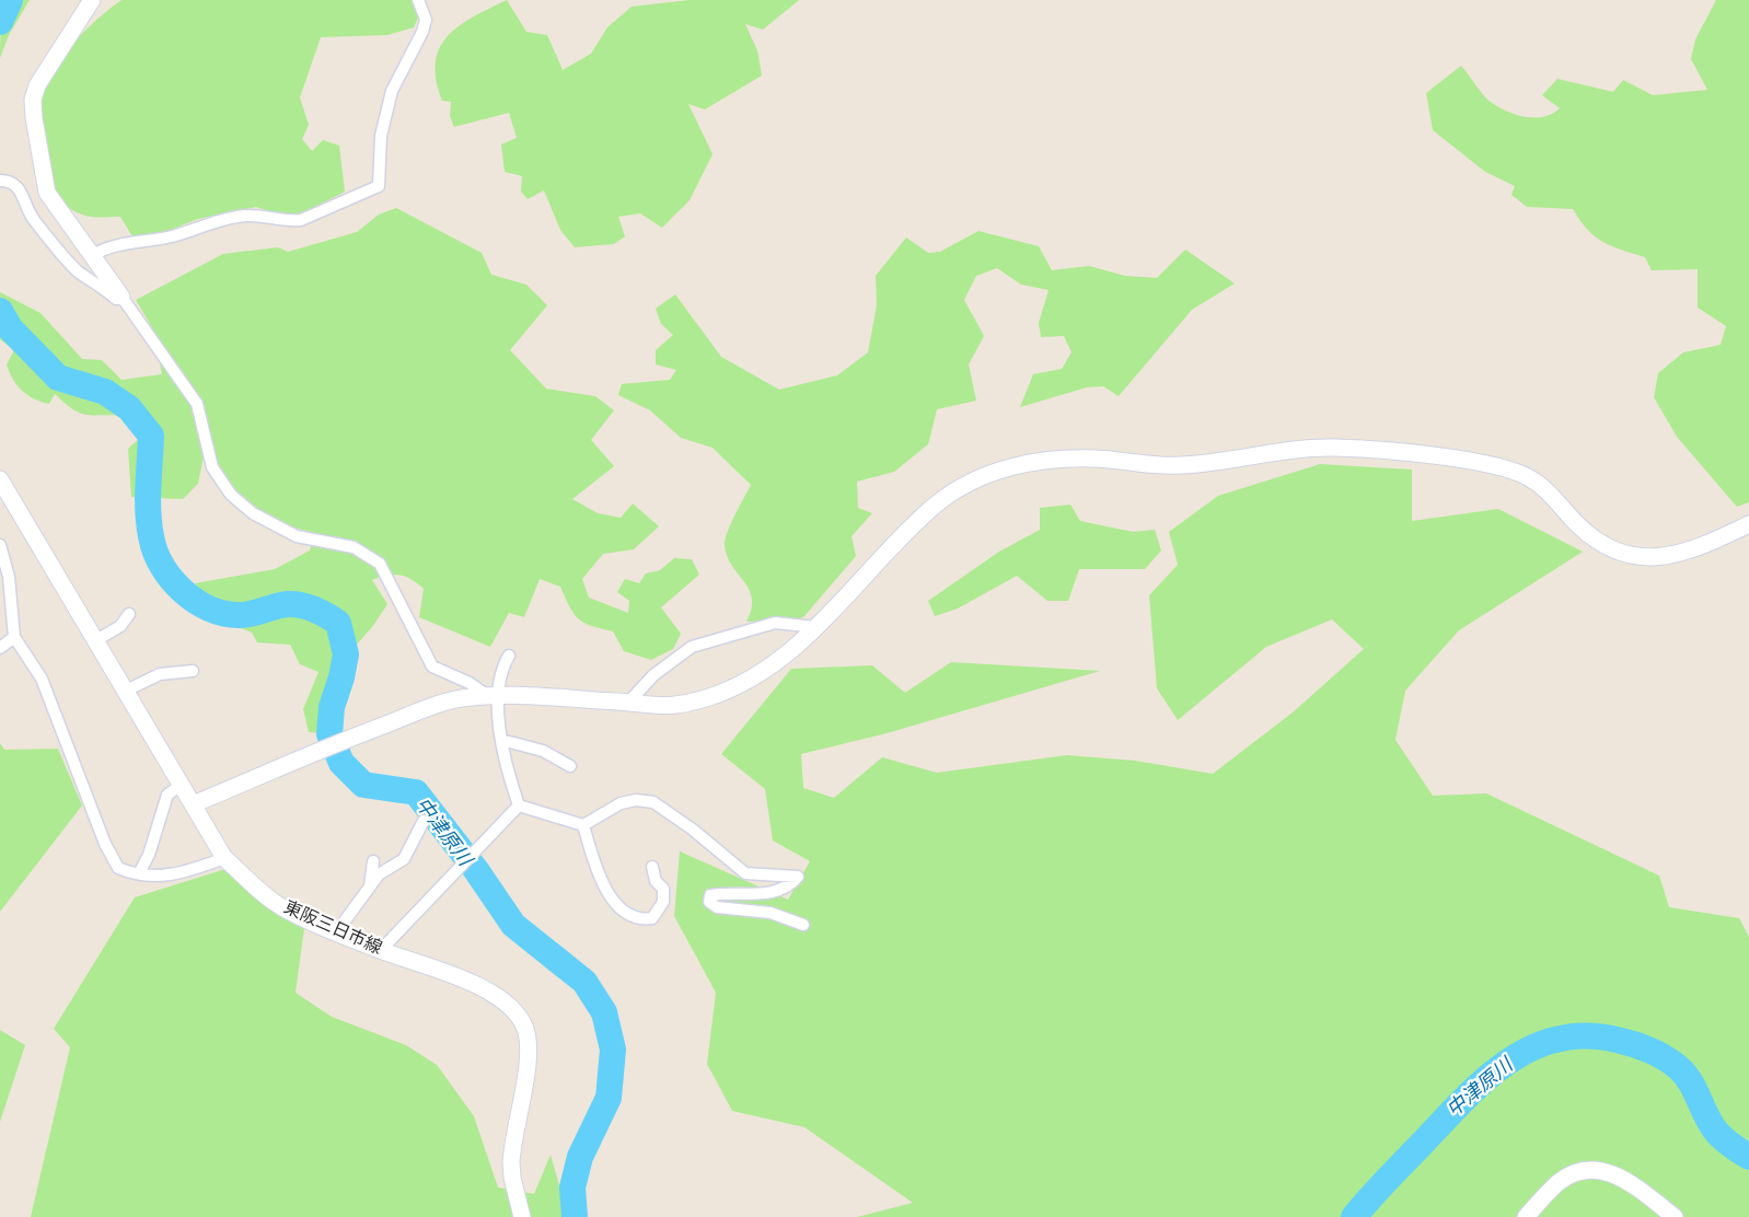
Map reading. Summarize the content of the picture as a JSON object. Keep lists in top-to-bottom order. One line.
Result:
{"streets":{"street":["東阪三日市線"]},"water":["中津原川"]}
